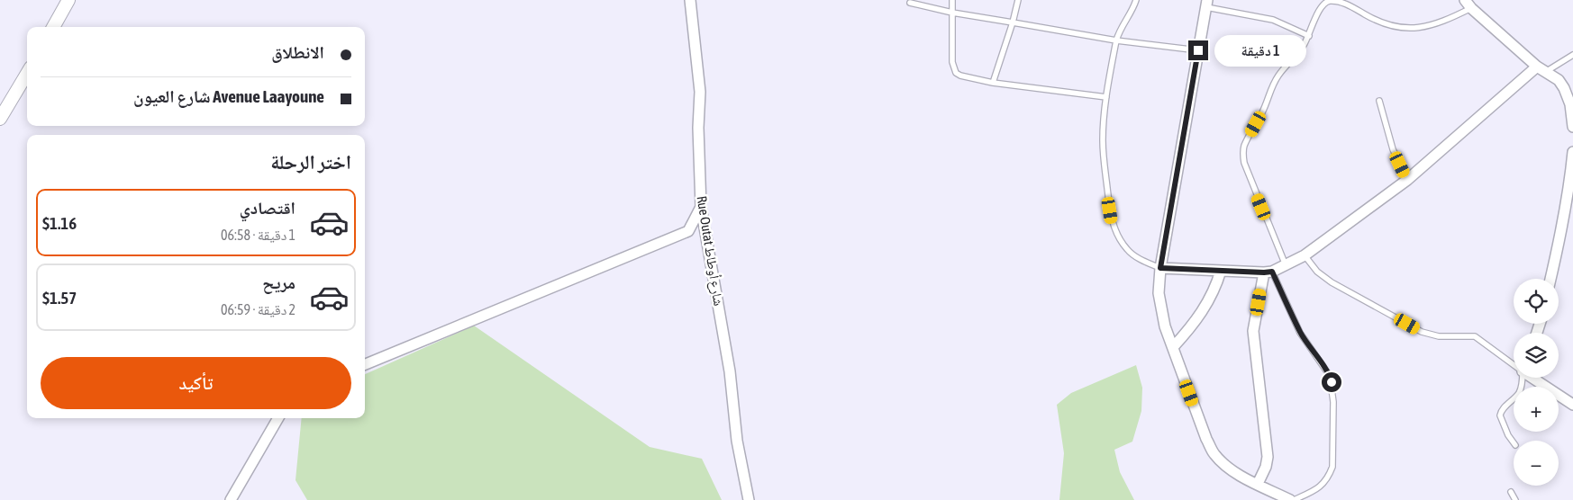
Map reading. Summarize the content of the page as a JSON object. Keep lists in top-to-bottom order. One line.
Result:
{"streets":{"street":["Rue Outat شارع أوطاط"]},"page":{"banner":["الانطلاق","Avenue Laayoune شارع العيون"],"bubble":"1 دقيقة","heading":"اختر الرحلة","list":[{"name":"اقتصادي","note":"1 دقيقة · 06:58","value":"$1.16"},{"name":"مريح","note":"2 دقيقة · 06:59","value":"$1.57"}],"map_buttons":["+","−"],"buttons":"تأكيد"}}
